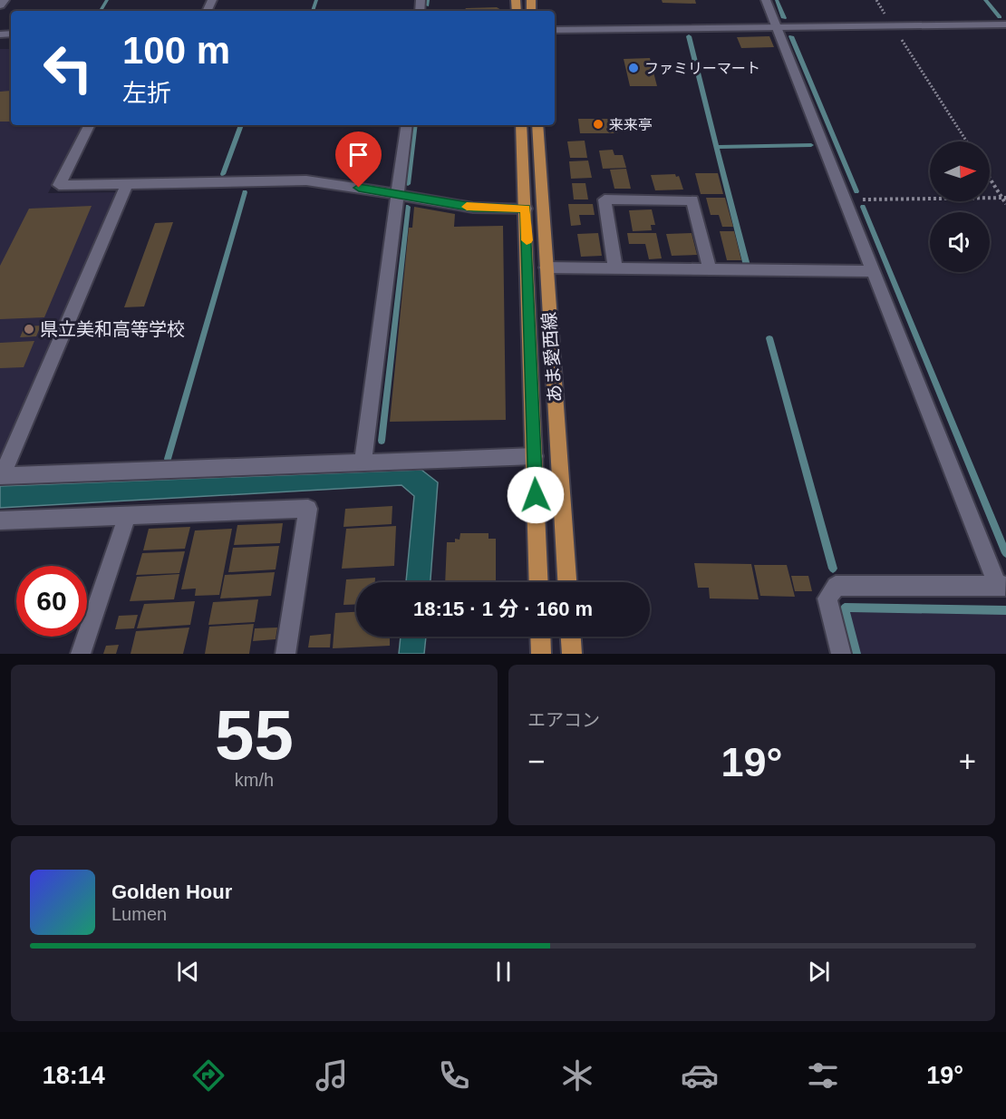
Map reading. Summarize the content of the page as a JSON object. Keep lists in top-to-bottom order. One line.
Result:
{"streets":{"main road":["あま愛西線"]},"places":["ファミリーマート","来来亭","県立美和高等学校"],"north":"right","page":{"turn":["100 m","左折"],"limit":"60","trip":"18:15 · 1 分 · 160 m","tile":[["55","km/h"],"エアコン"],"heat":["−","19°","+"],"song":["Golden Hour","Lumen"],"tabs":["18:14","19°"]}}
